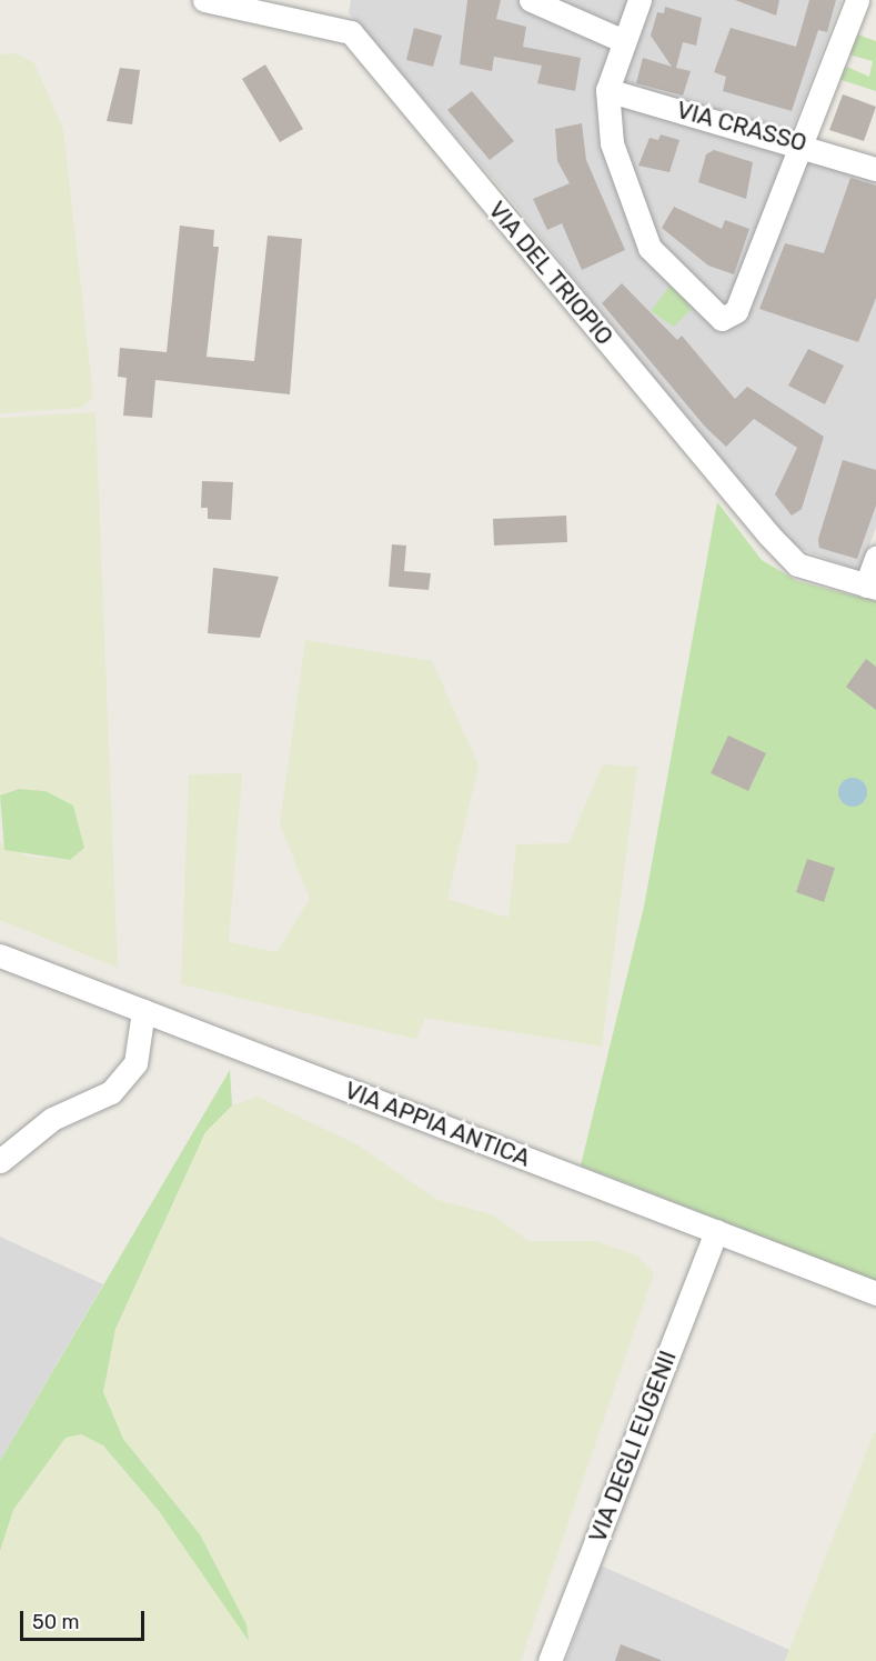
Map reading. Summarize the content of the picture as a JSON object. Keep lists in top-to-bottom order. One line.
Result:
{"streets":{"street":["VIA CRASSO","VIA DEL TRIOPIO","VIA APPIA ANTICA","VIA DEGLI EUGENII"]},"crossings":[["VIA APPIA ANTICA","VIA DEGLI EUGENII"]],"scale_bar":"50 m"}
